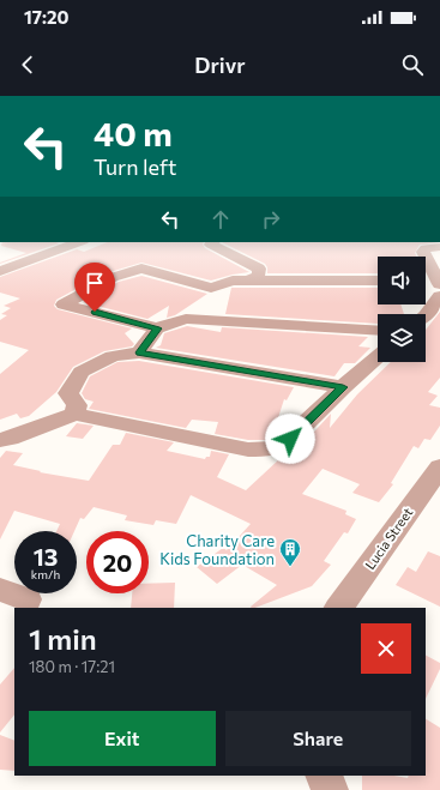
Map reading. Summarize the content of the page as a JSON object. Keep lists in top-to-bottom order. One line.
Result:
{"streets":{"street":["Lucia Street"]},"places":{"building":["Charity Care Kids Foundation"]},"page":{"status":"17:20","header":"Drivr","turn":["40 m","Turn left"],"speed":"13 km/h","limit":"20","heading":["1 min","180 m · 17:21"],"buttons":["Exit","Share"]}}
